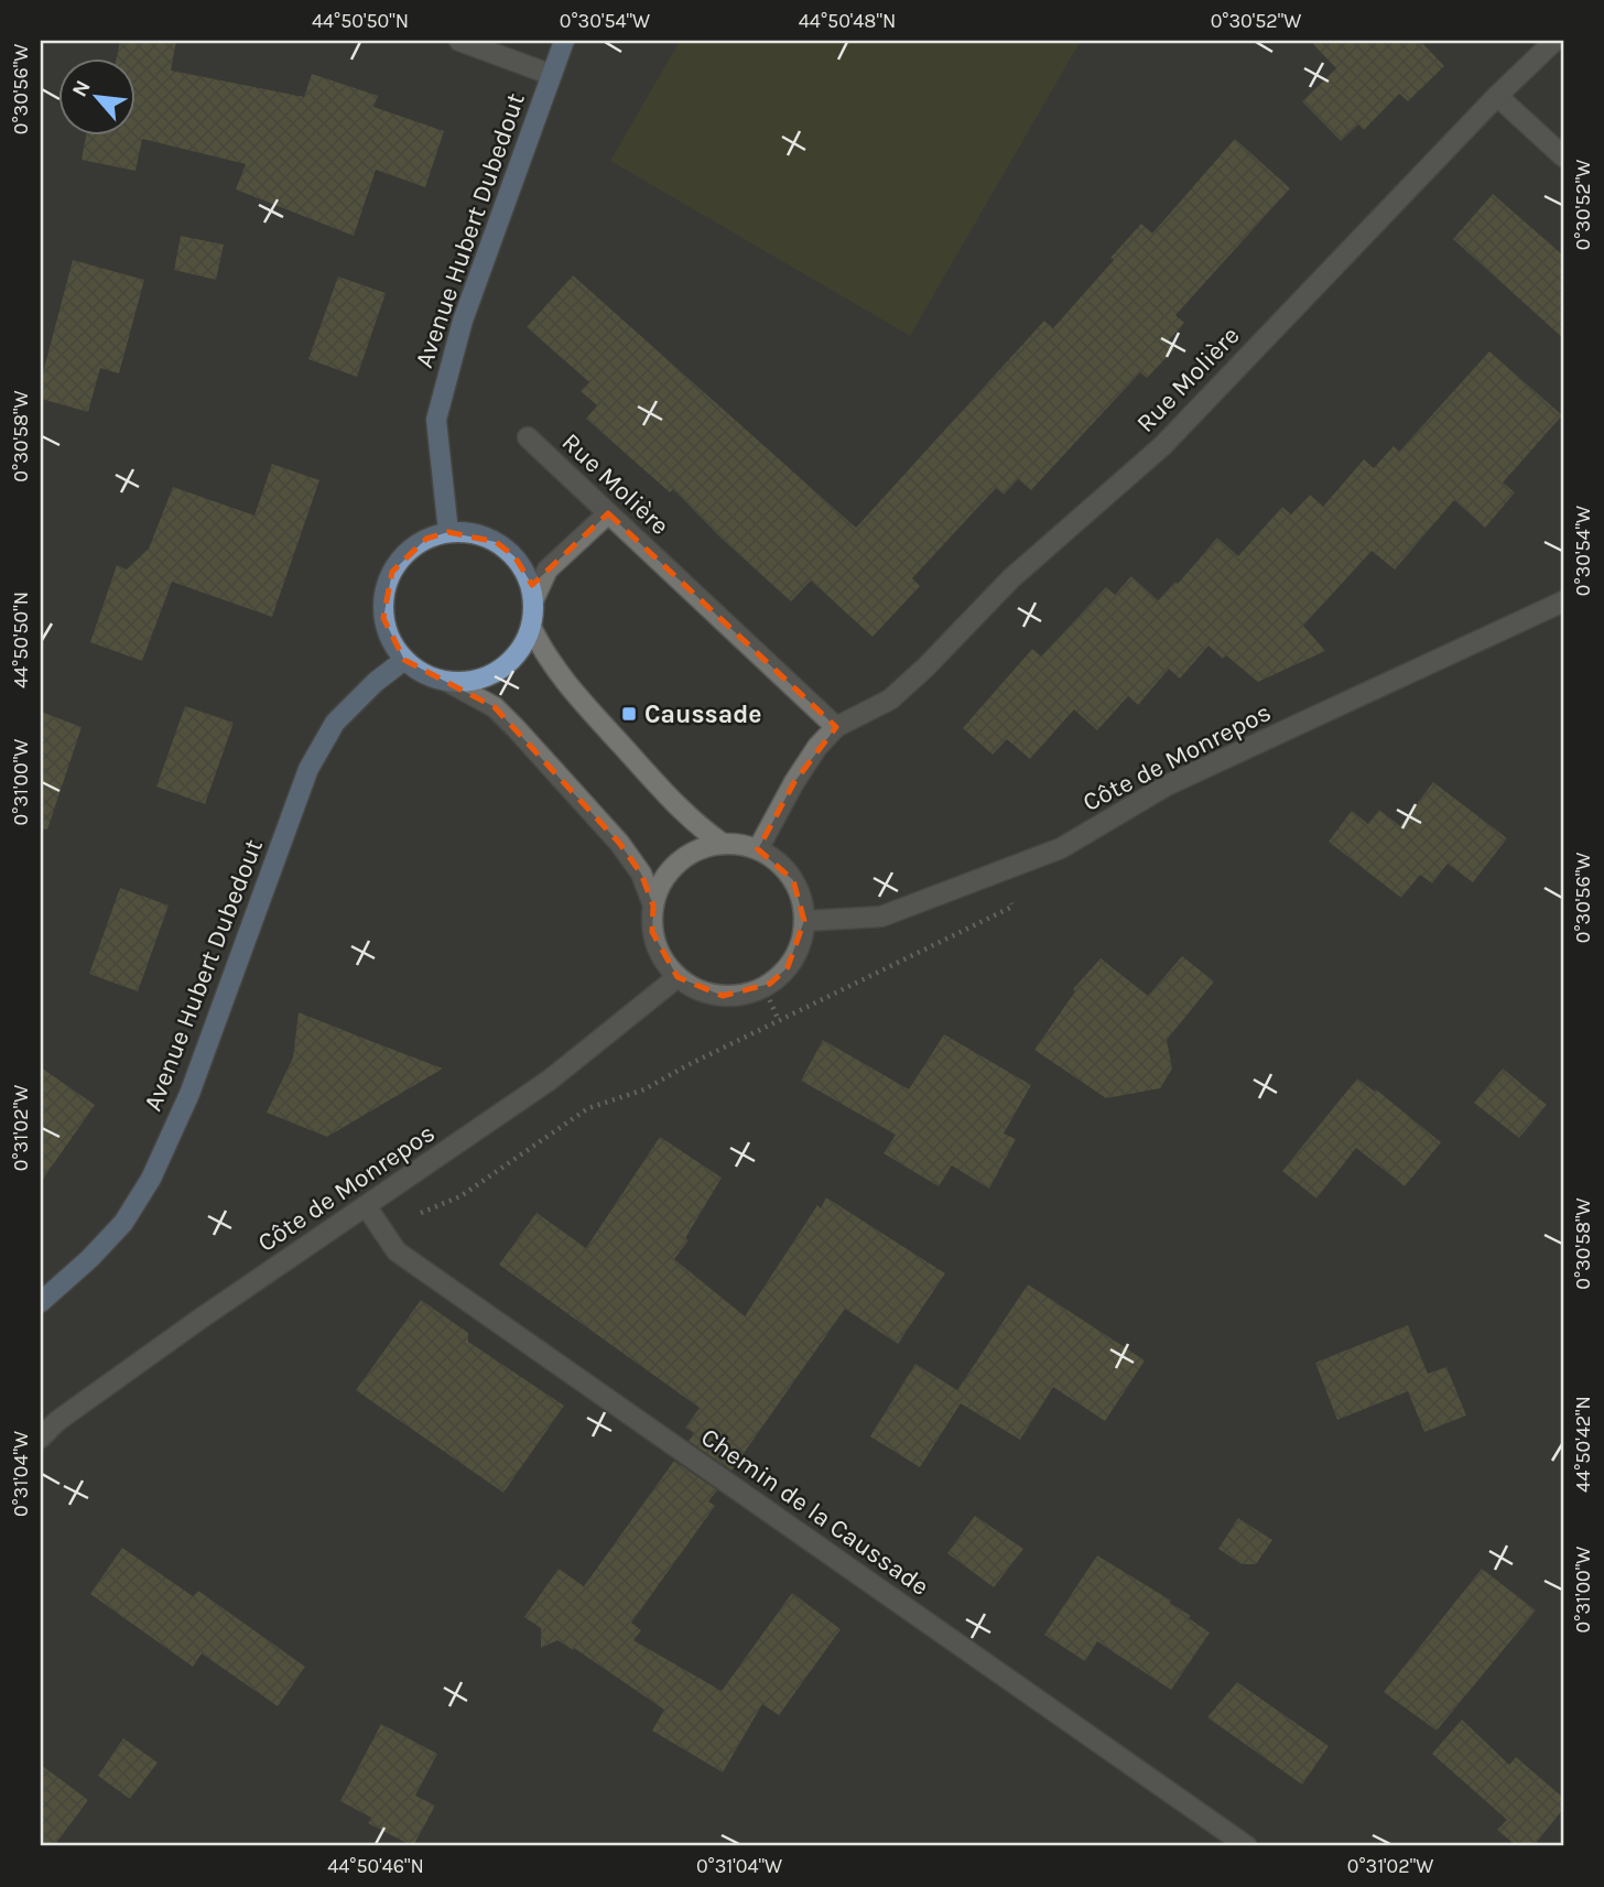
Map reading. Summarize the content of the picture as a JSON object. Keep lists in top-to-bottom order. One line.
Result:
{"streets":{"main road":["Avenue Hubert Dubedout"],"street":["Rue Molière","Côte de Monrepos","Chemin de la Caussade"]},"crossings":[["Avenue Hubert Dubedout","Rue Molière"],["Rue Molière","Côte de Monrepos"],["Côte de Monrepos","Chemin de la Caussade"]],"places":{"transit":["Caussade"]},"north":"top left","coordinates":["44°50'50\"N","0°30'54\"W","44°50'48\"N","0°30'52\"W","0°30'56\"W","0°30'58\"W","0°31'00\"W","0°31'02\"W","44°50'42\"N","0°31'04\"W","44°50'46\"N"]}
